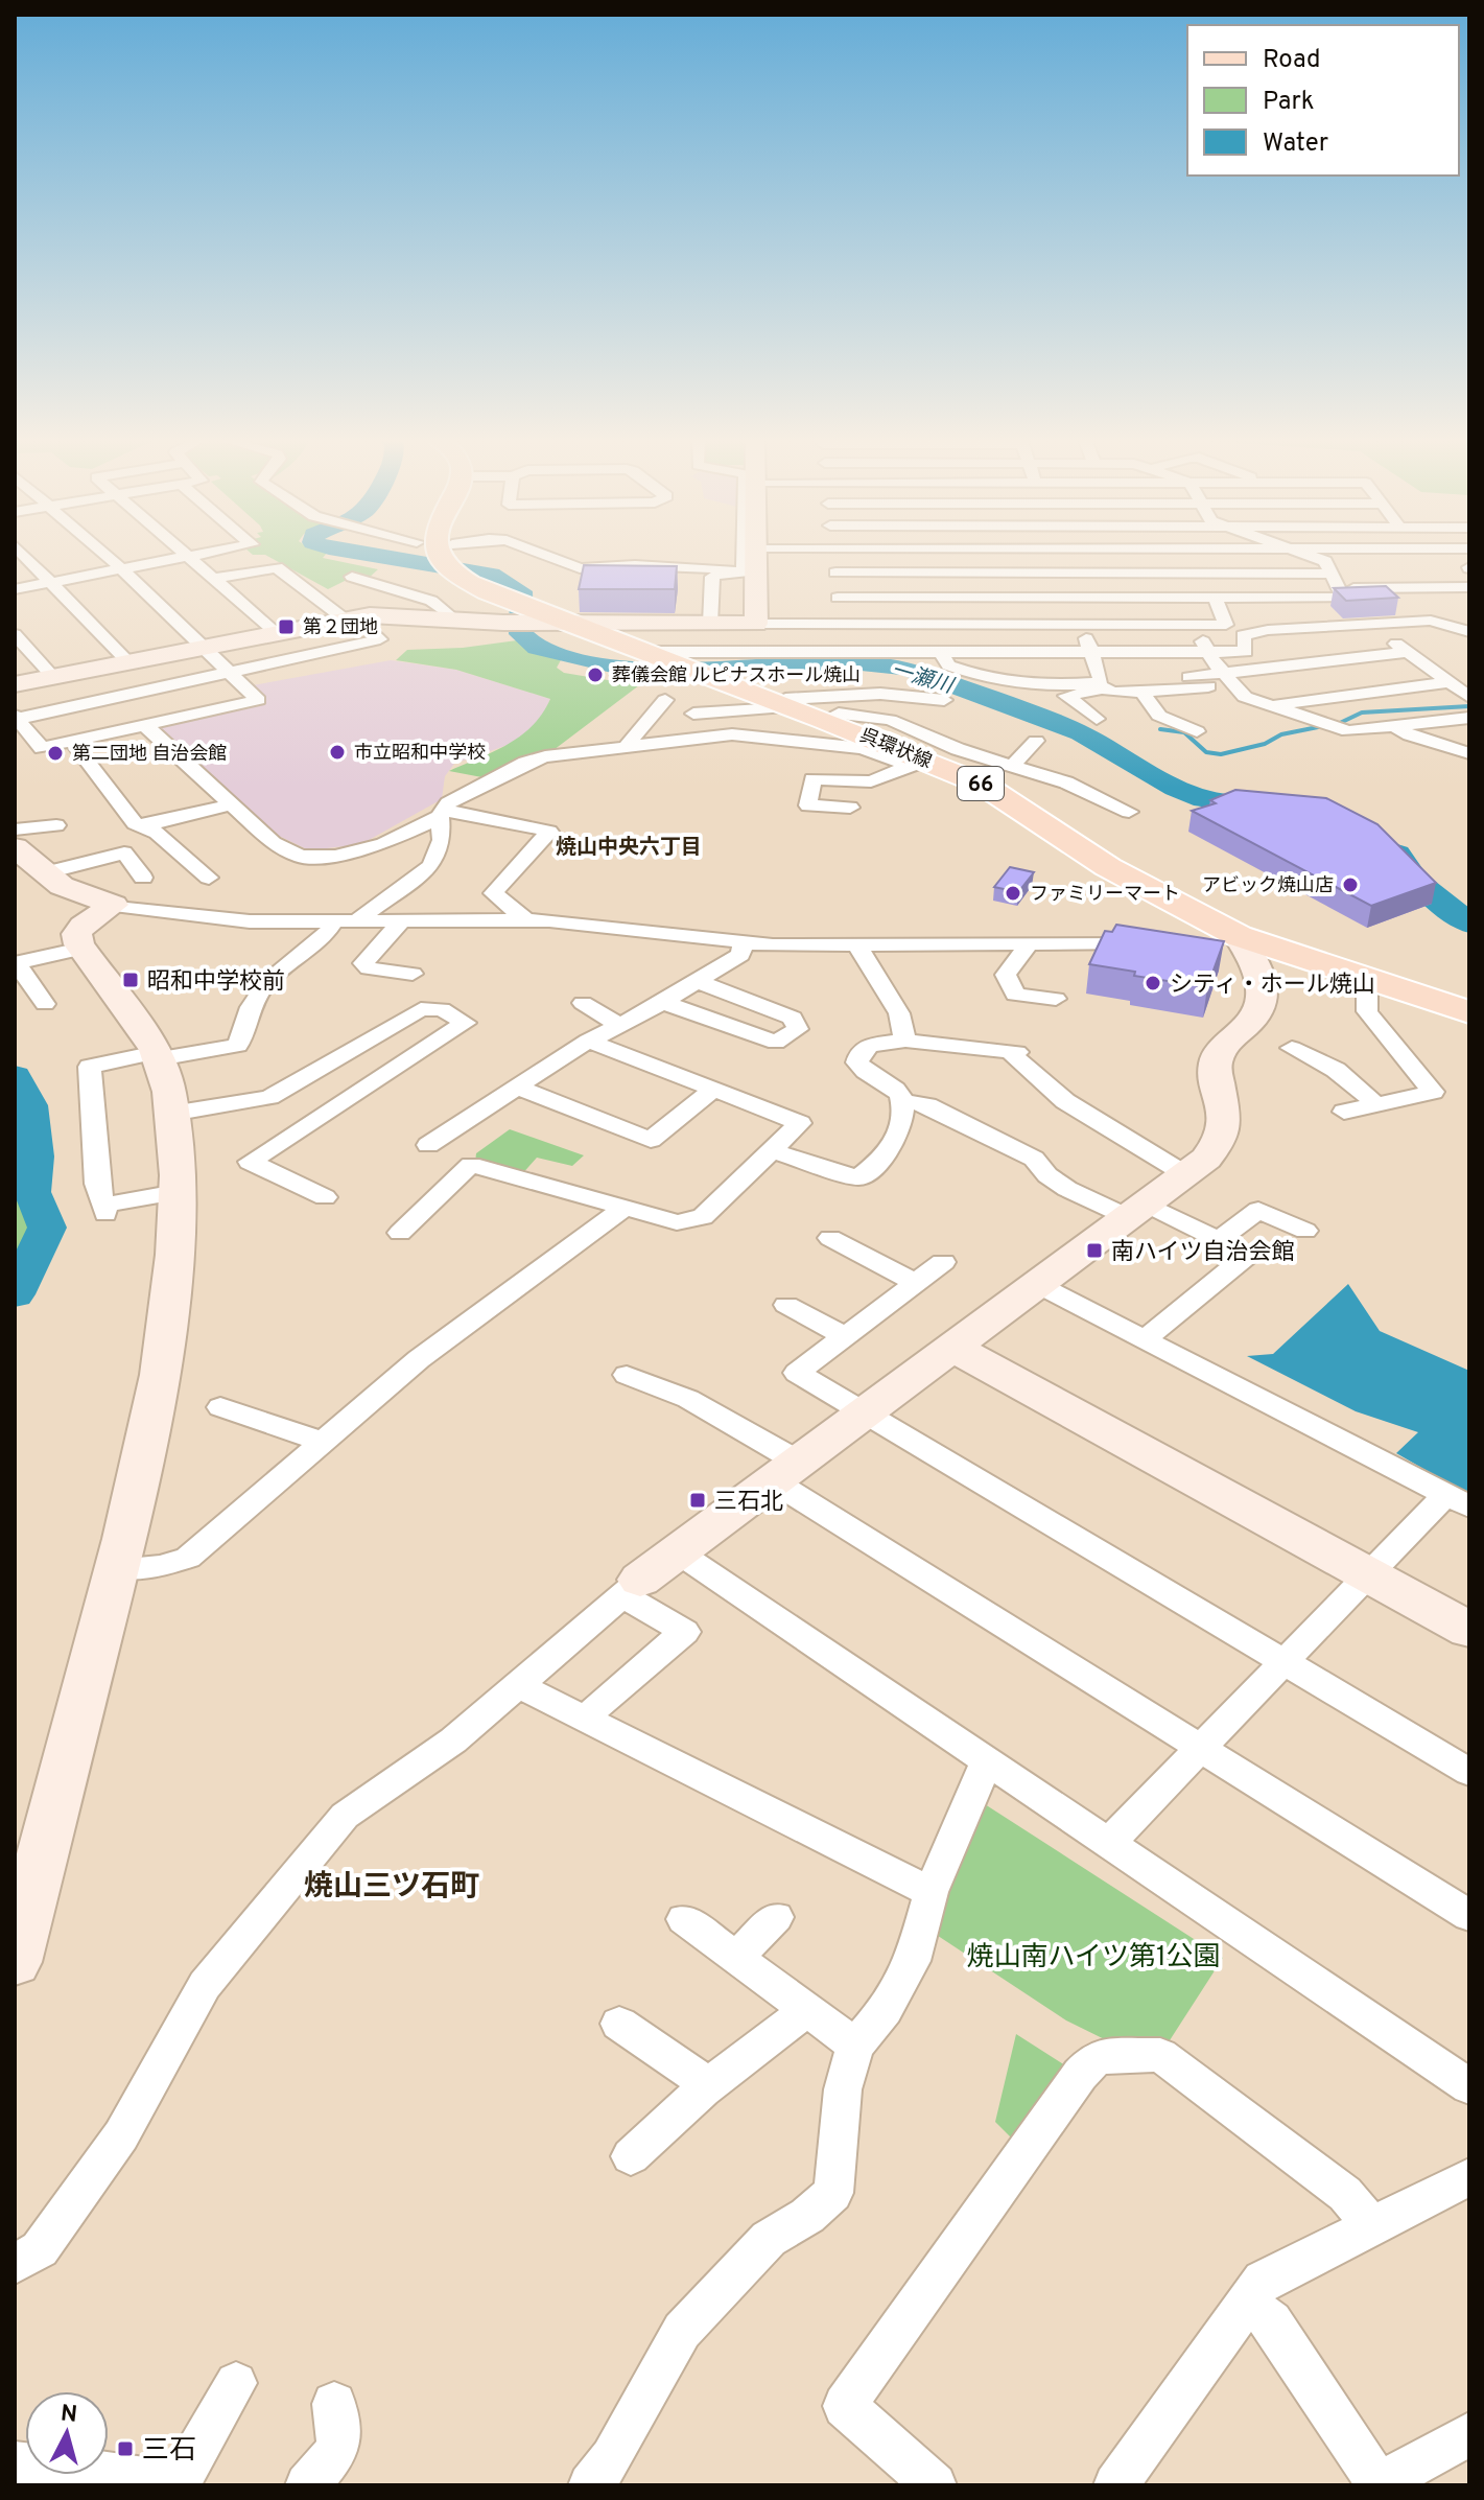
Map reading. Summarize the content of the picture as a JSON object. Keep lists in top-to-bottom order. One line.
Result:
{"streets":{"main road":["呉環状線","66"]},"districts":["焼山中央六丁目","焼山三ツ石町"],"water":["一瀬川"],"parks":["焼山南ハイツ第1公園"],"places":{"transit":["第２団地","昭和中学校前","南ハイツ自治会館","三石北","三石"],"other":["葬儀会館 ルピナスホール焼山","市立昭和中学校","第二団地 自治会館","アビック焼山店","ファミリーマート","シティ・ホール焼山"]},"legend":["Road","Park","Water"],"north":"top"}
